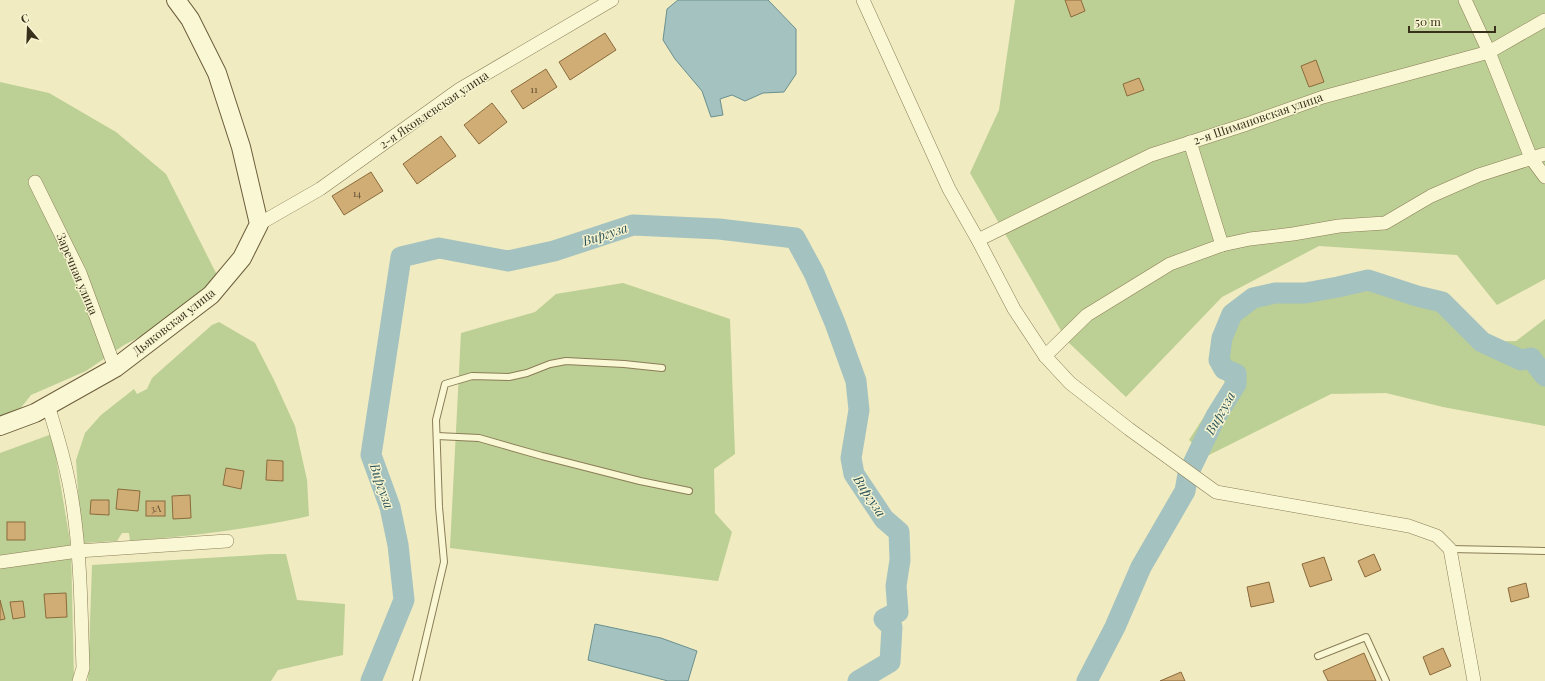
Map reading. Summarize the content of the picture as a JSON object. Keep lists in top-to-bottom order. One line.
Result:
{"streets":{"street":["2-я Яковлевская улица","2-я Шимановская улица","Заречная улица","Дьяковская улица"]},"crossings":[["2-я Яковлевская улица","Дьяковская улица"],["Заречная улица","Дьяковская улица"]],"water":["Виргуза"],"house_numbers":["11","14","3А"],"scale_bar":"50 m","north":"top"}
